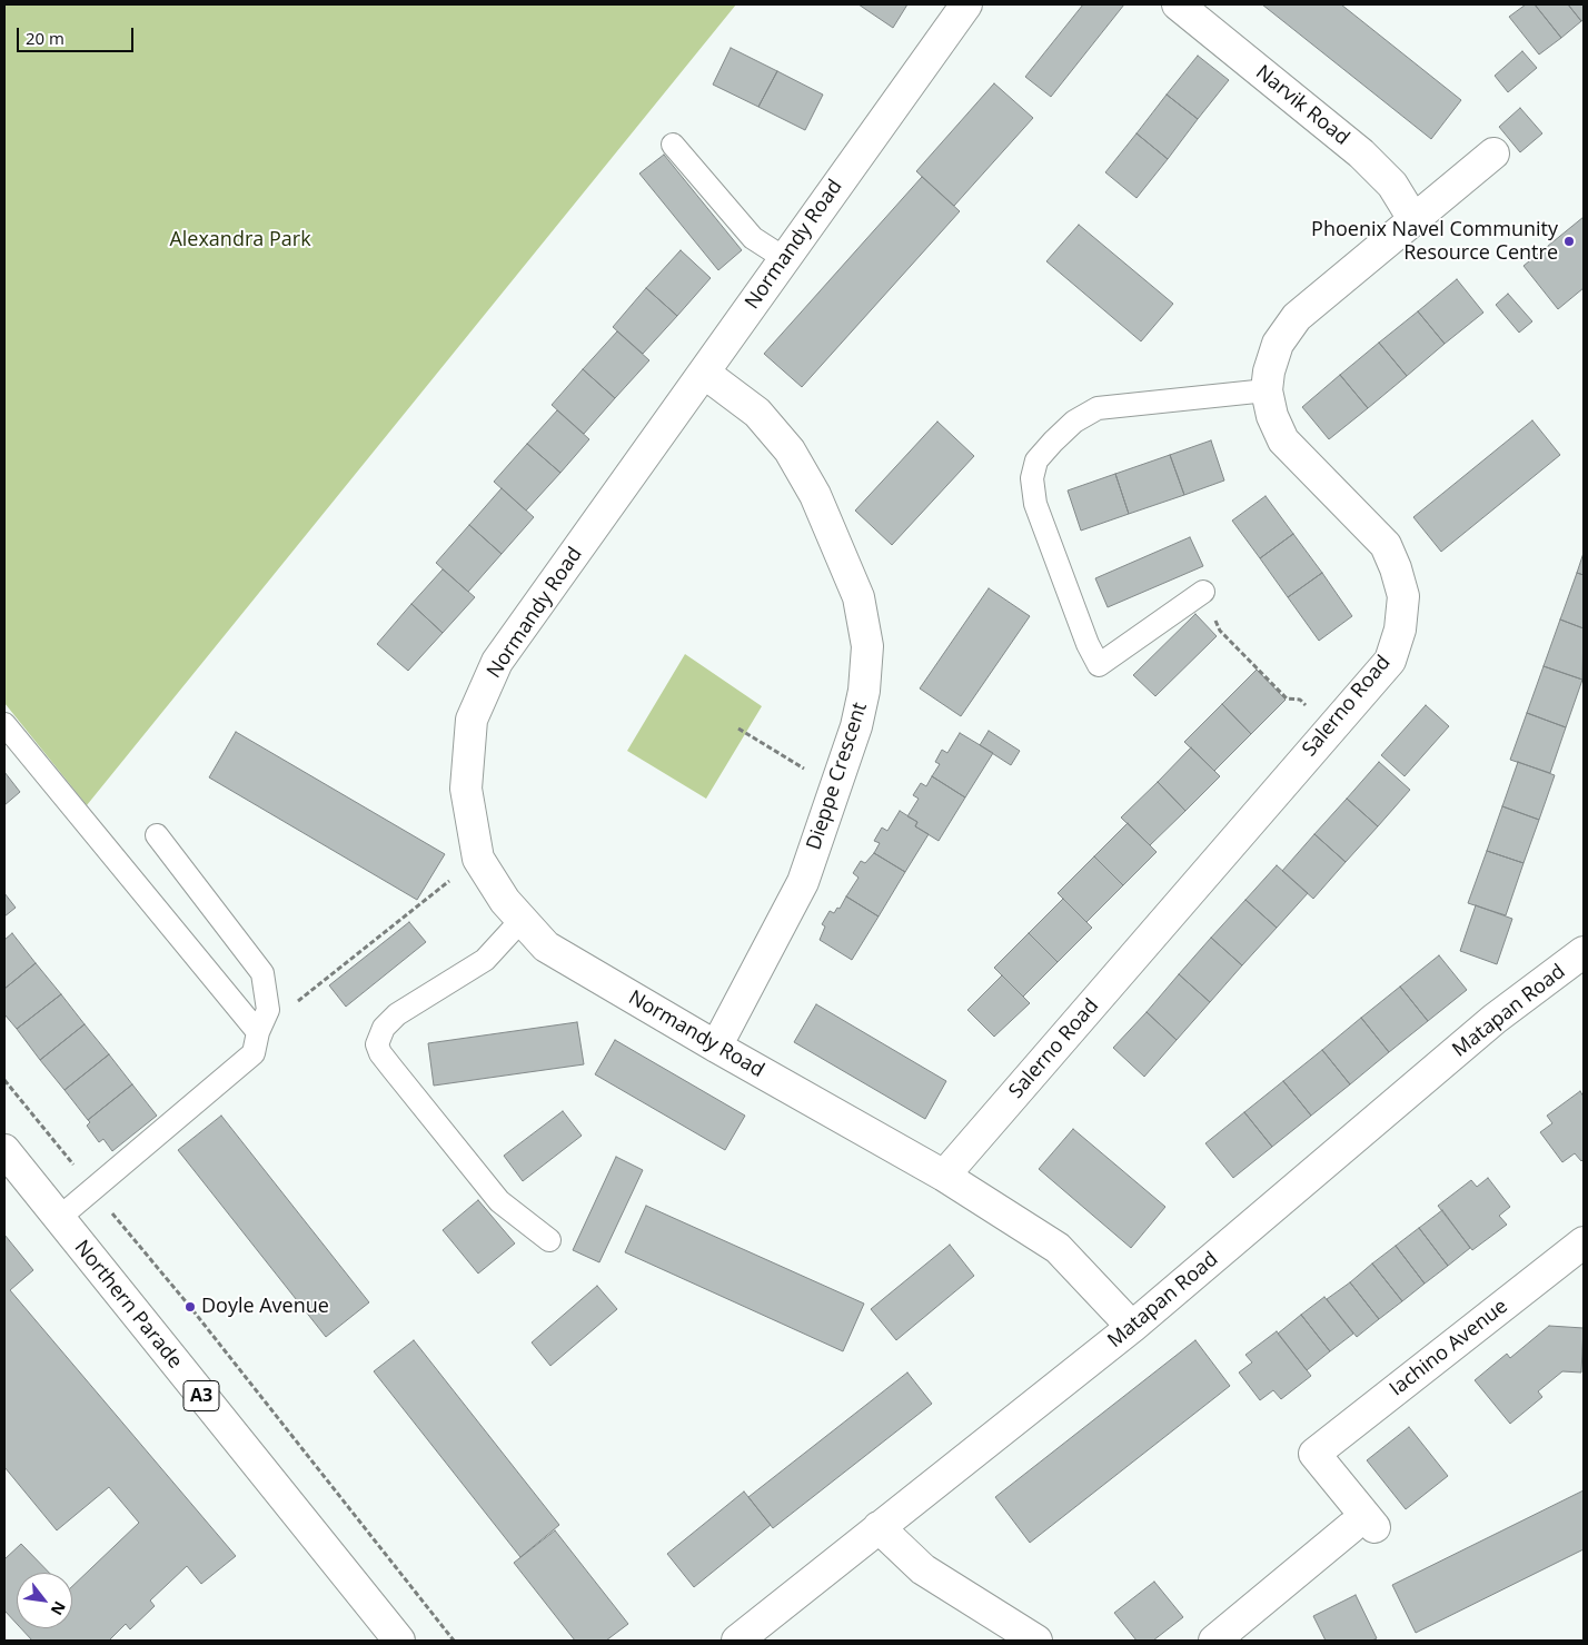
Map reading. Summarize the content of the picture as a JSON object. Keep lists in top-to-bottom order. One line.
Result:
{"streets":{"street":["Narvik Road","Normandy Road","Salerno Road","Dieppe Crescent","Matapan Road","Northern Parade","Iachino Avenue","A3"]},"crossings":[["Narvik Road","Salerno Road"],["Normandy Road","Salerno Road"],["Normandy Road","Dieppe Crescent"],["Normandy Road","Matapan Road"]],"parks":["Alexandra Park"],"places":["Phoenix Navel Community Resource Centre","Doyle Avenue"],"scale_bar":"20 m","north":"bottom right"}
